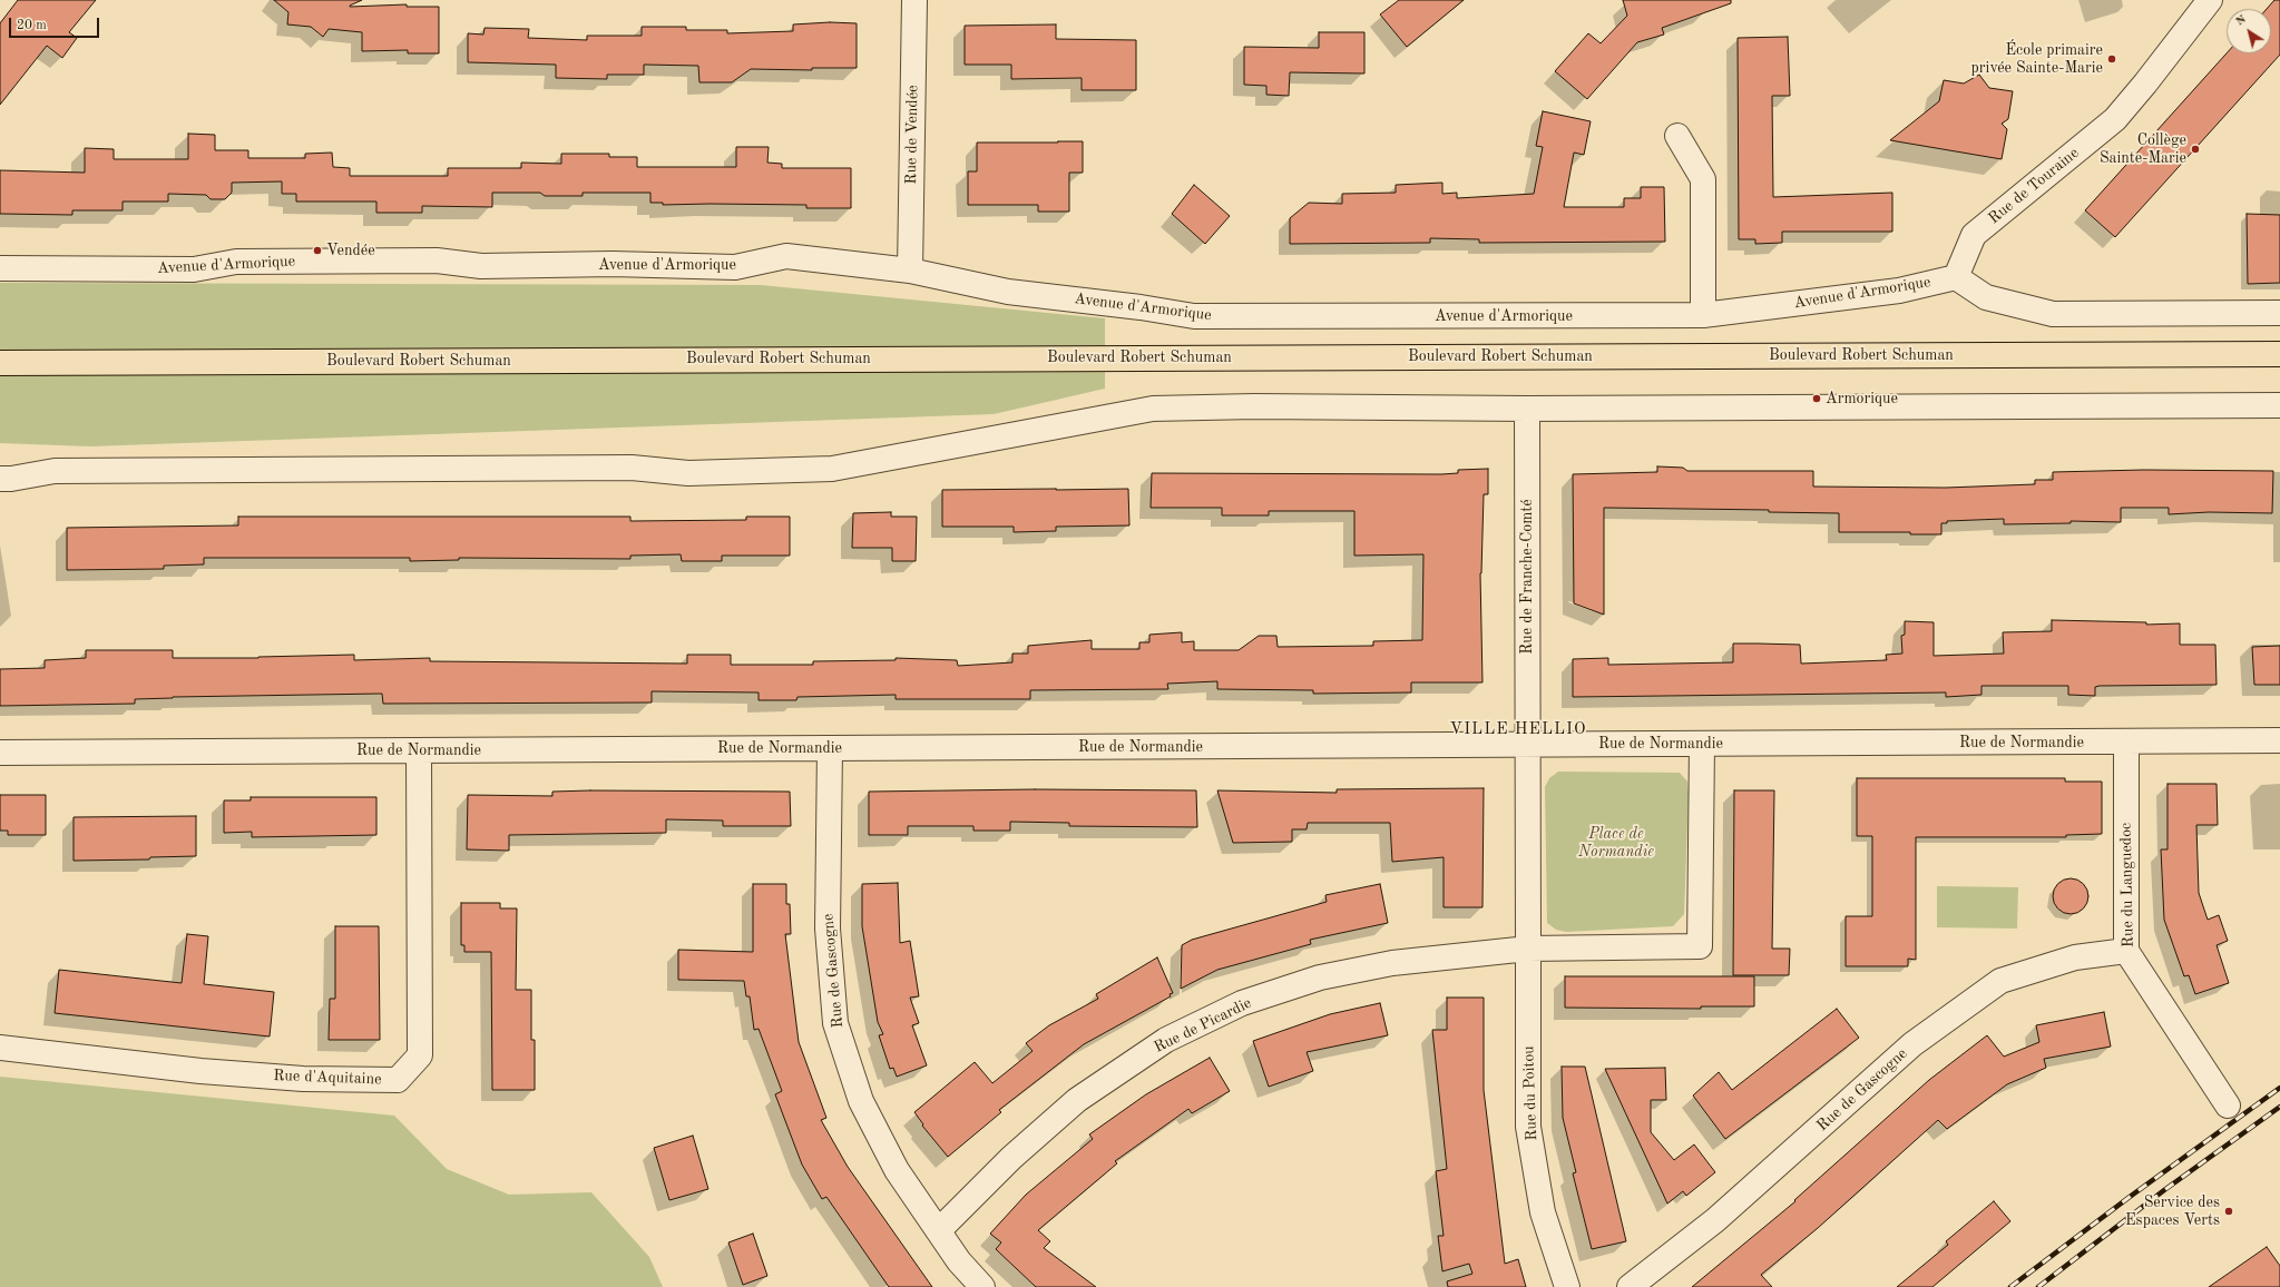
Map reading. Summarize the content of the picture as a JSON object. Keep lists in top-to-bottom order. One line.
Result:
{"streets":{"main road":["Boulevard Robert Schuman"],"street":["Rue de Vendée","Rue de Touraine","Avenue d'Armorique","Rue de Franche-Comté","Rue de Normandie","Rue du Languedoc","Rue de Gascogne","Rue de Picardie","Rue d'Aquitaine","Rue du Poitou"]},"crossings":[["Rue de Vendée","Avenue d'Armorique"],["Rue de Touraine","Avenue d'Armorique"],["Rue de Franche-Comté","Rue de Normandie"],["Rue de Normandie","Rue du Languedoc"],["Rue de Normandie","Rue de Gascogne"],["Rue de Normandie","Rue d'Aquitaine"],["Rue du Languedoc","Rue de Gascogne"],["Rue de Gascogne","Rue de Picardie"],["Rue de Picardie","Rue du Poitou"]],"districts":["VILLE HELLIO"],"parks":["Place de Normandie"],"places":["École primaire privée Sainte-Marie","Collège Sainte-Marie","Vendée","Armorique","Service des Espaces Verts"],"scale_bar":"20 m","north":"top left"}
